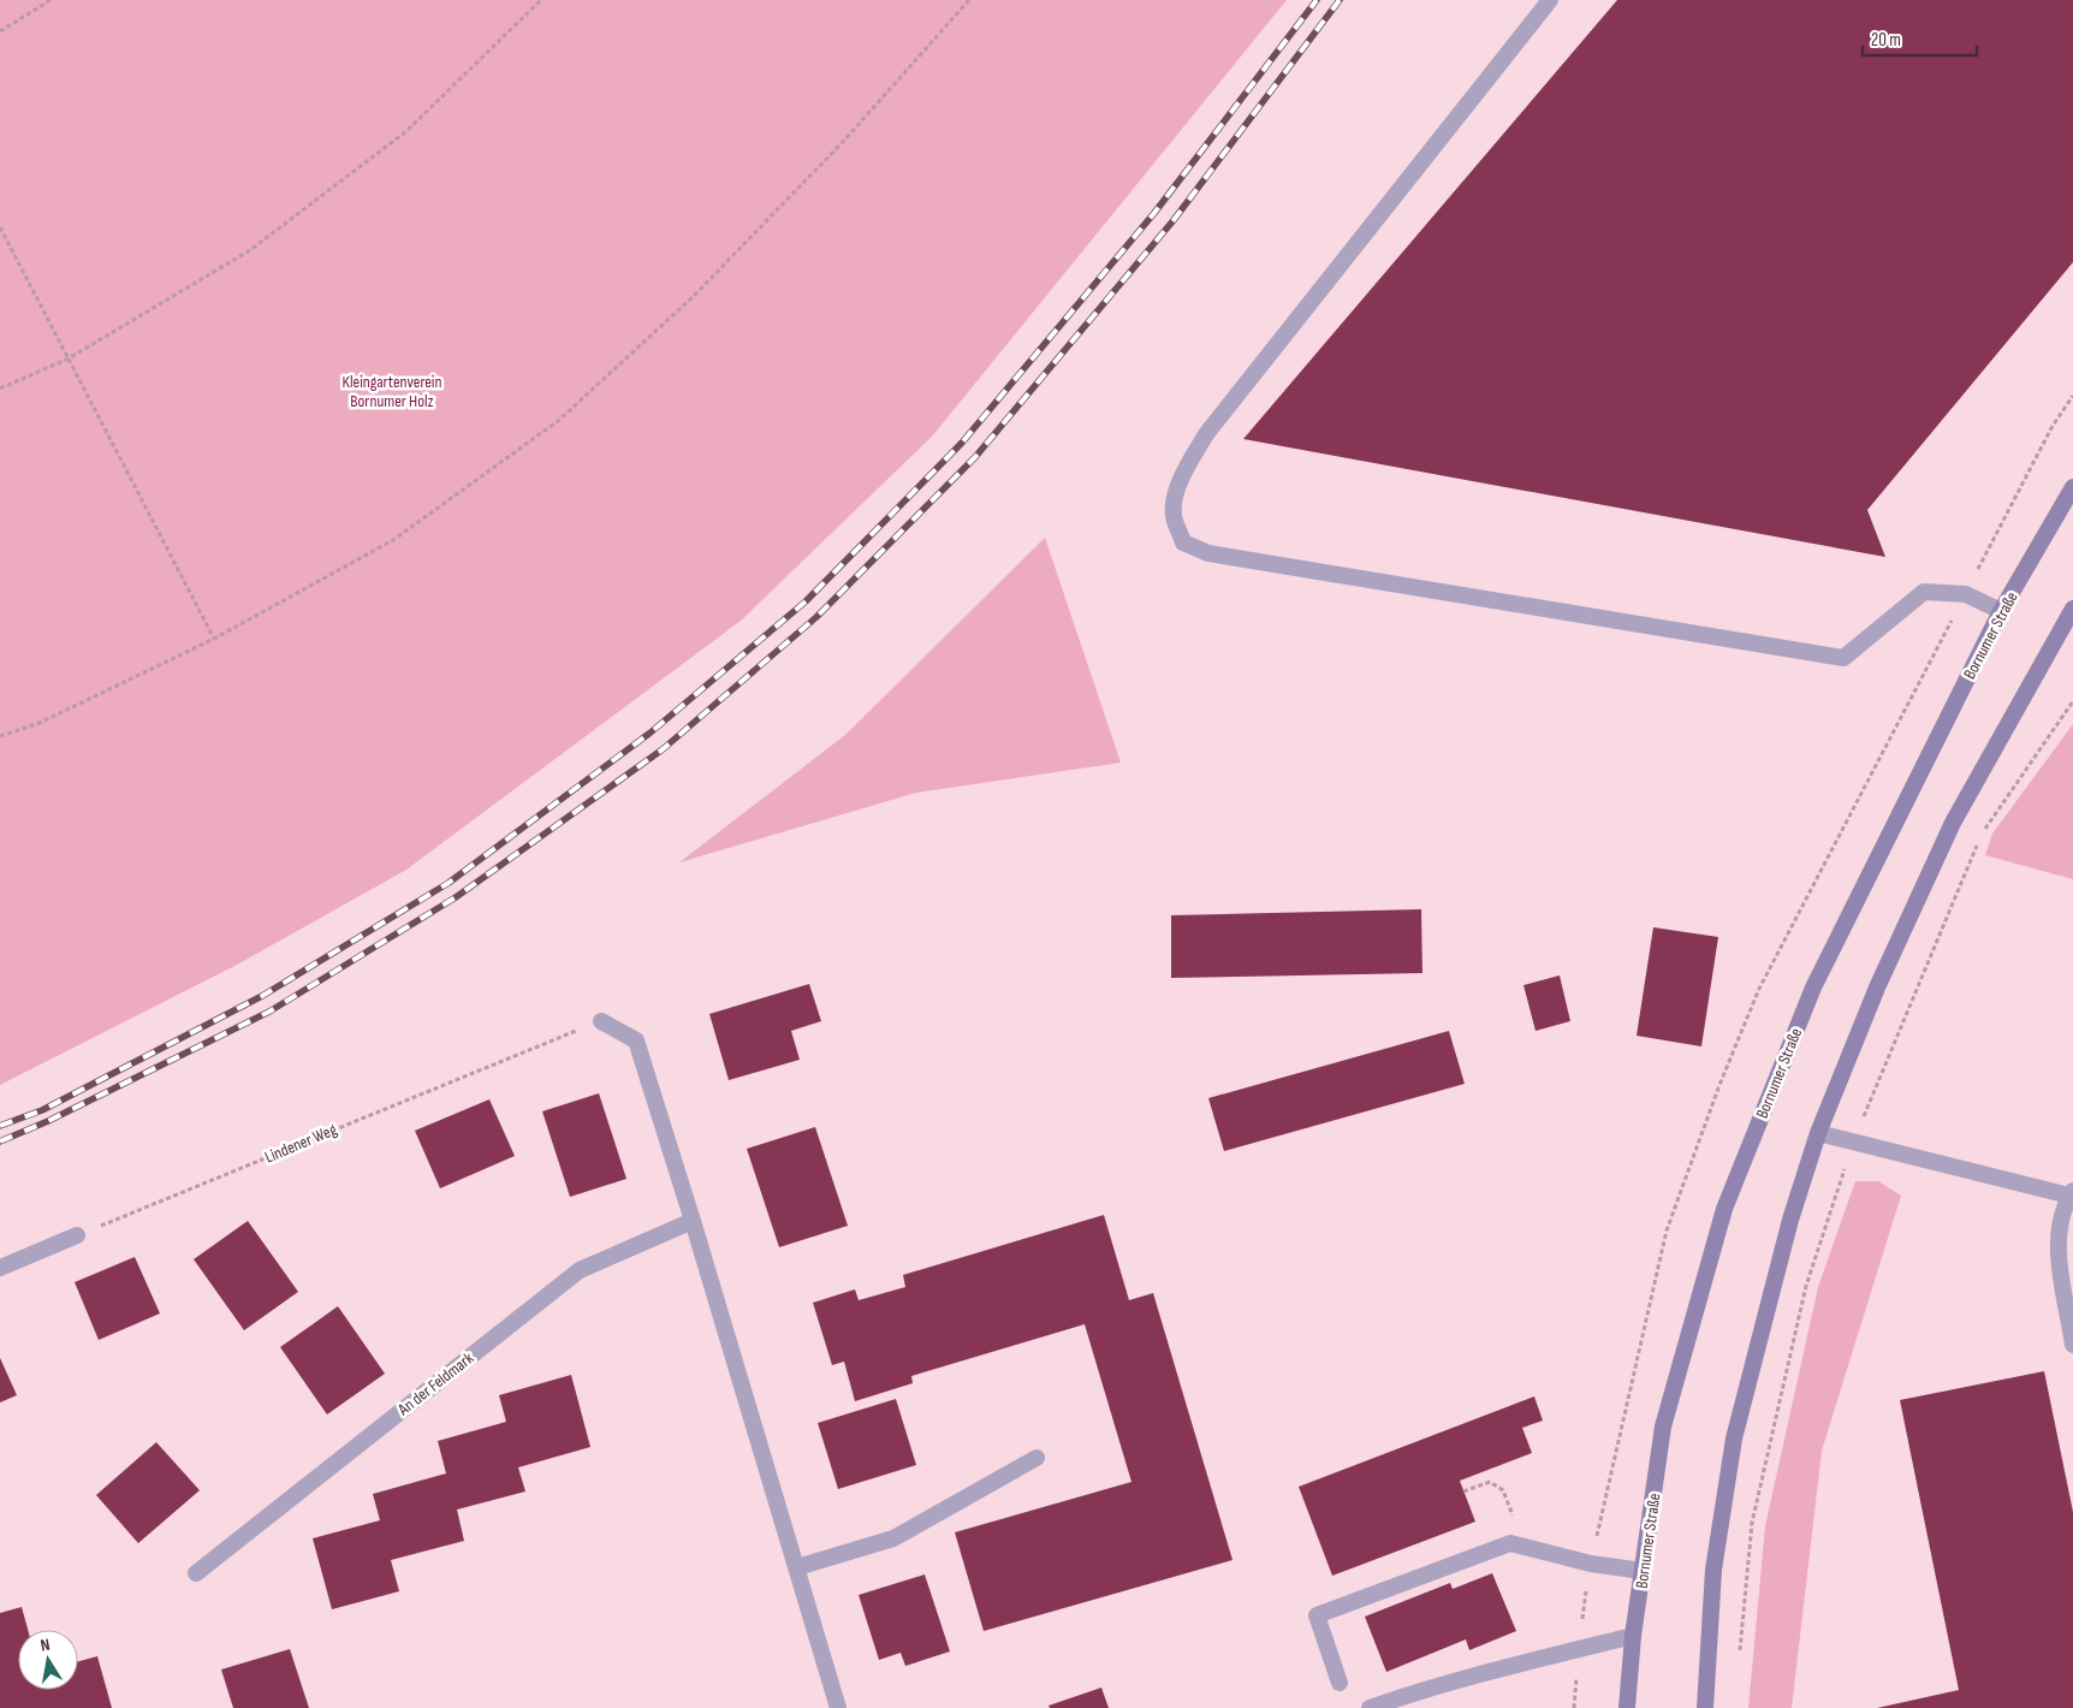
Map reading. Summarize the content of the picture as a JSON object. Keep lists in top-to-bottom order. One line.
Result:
{"streets":{"main road":["Bornumer Straße"],"street":["An der Feldmark"],"path":["Lindener Weg"]},"parks":["Kleingartenverein Bornumer Holz"],"scale_bar":"20 m","north":"top"}
